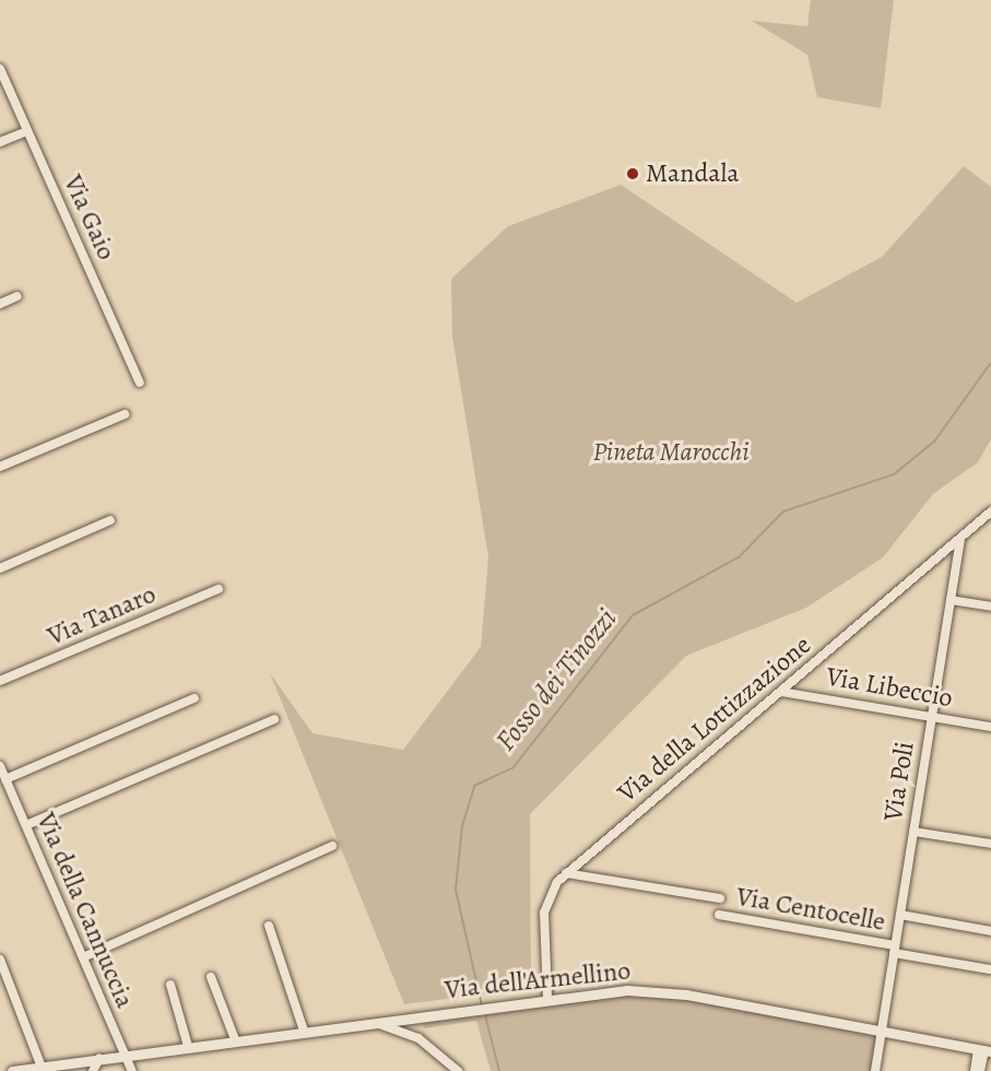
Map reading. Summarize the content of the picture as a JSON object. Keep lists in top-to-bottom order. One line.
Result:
{"streets":{"street":["Via Gaio","Via Tanaro","Via Libeccio","Via della Lottizzazione","Via Poli","Via Centocelle","Via della Cannuccia","Via dell'Armellino"]},"crossings":[["Via Libeccio","Via della Lottizzazione"],["Via Libeccio","Via Poli"],["Via della Lottizzazione","Via Poli"],["Via della Lottizzazione","Via dell'Armellino"],["Via Poli","Via Centocelle"],["Via Poli","Via dell'Armellino"],["Via della Cannuccia","Via dell'Armellino"]],"water":["Fosso dei Tinozzi"],"parks":["Pineta Marocchi"],"places":["Mandala"]}
